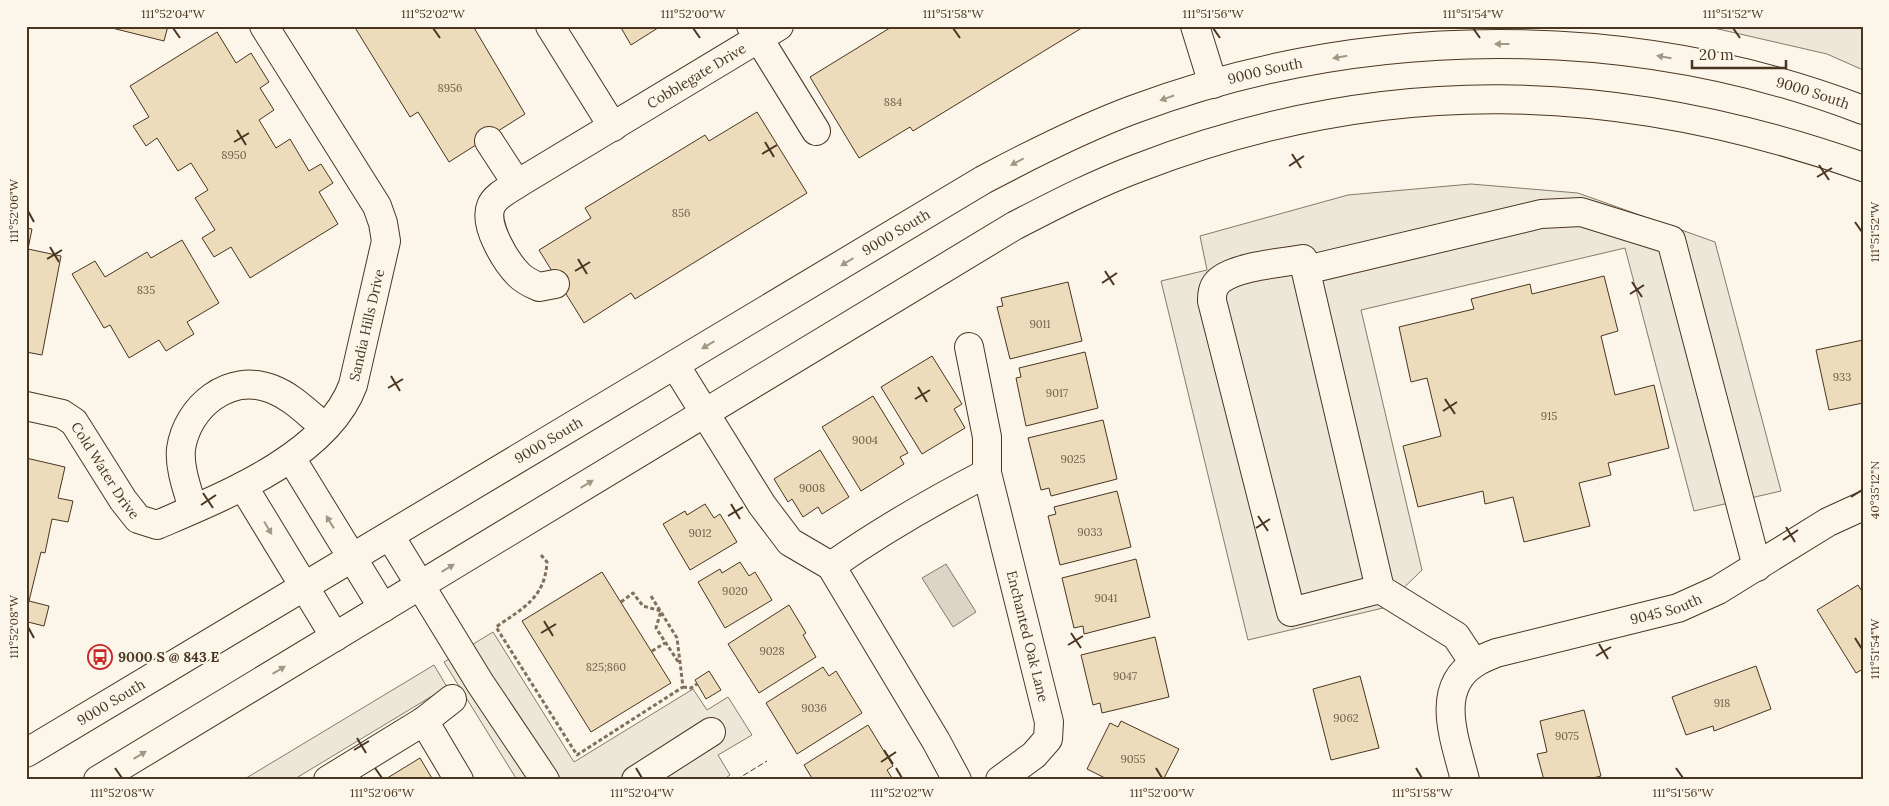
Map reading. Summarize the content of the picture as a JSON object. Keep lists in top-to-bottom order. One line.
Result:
{"streets":{"main road":["9000 South","Cobblegate Drive","Sandia Hills Drive","Cold Water Drive","9045 South","Enchanted Oak Lane"]},"crossings":[["Sandia Hills Drive","Cold Water Drive"]],"places":{"bus stop":["9000 S @ 843 E"]},"house_numbers":["8956","884","8950","856","835","9011","933","9017","915","9004","9025","9008","9033","9012","9020","9041","9028","825;860","9047","918","9036","9062","9075","9055"],"scale_bar":"20 m","coordinates":["111°52'04\"W","111°52'02\"W","111°52'00\"W","111°51'58\"W","111°51'56\"W","111°51'54\"W","111°51'52\"W","111°52'06\"W","40°35'12\"N","111°52'08\"W"]}
